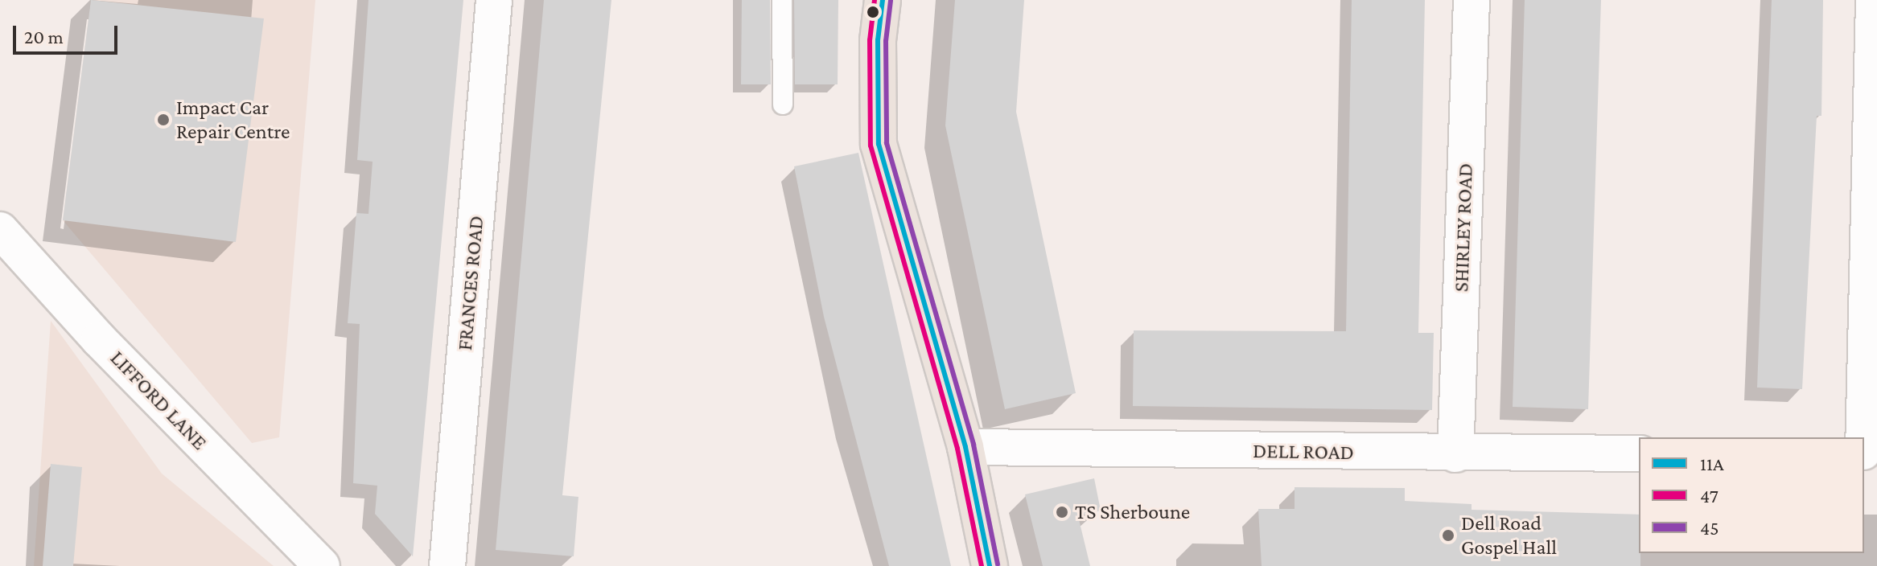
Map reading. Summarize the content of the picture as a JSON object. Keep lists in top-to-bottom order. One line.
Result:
{"streets":{"street":["SHIRLEY ROAD","FRANCES ROAD","LIFFORD LANE","DELL ROAD"]},"crossings":[["SHIRLEY ROAD","DELL ROAD"]],"places":["Impact Car Repair Centre","TS Sherboune","Dell Road Gospel Hall"],"lines":["transit line 11A","transit line 47","transit line 45"],"legend":["11A","47","45"],"scale_bar":"20 m"}
